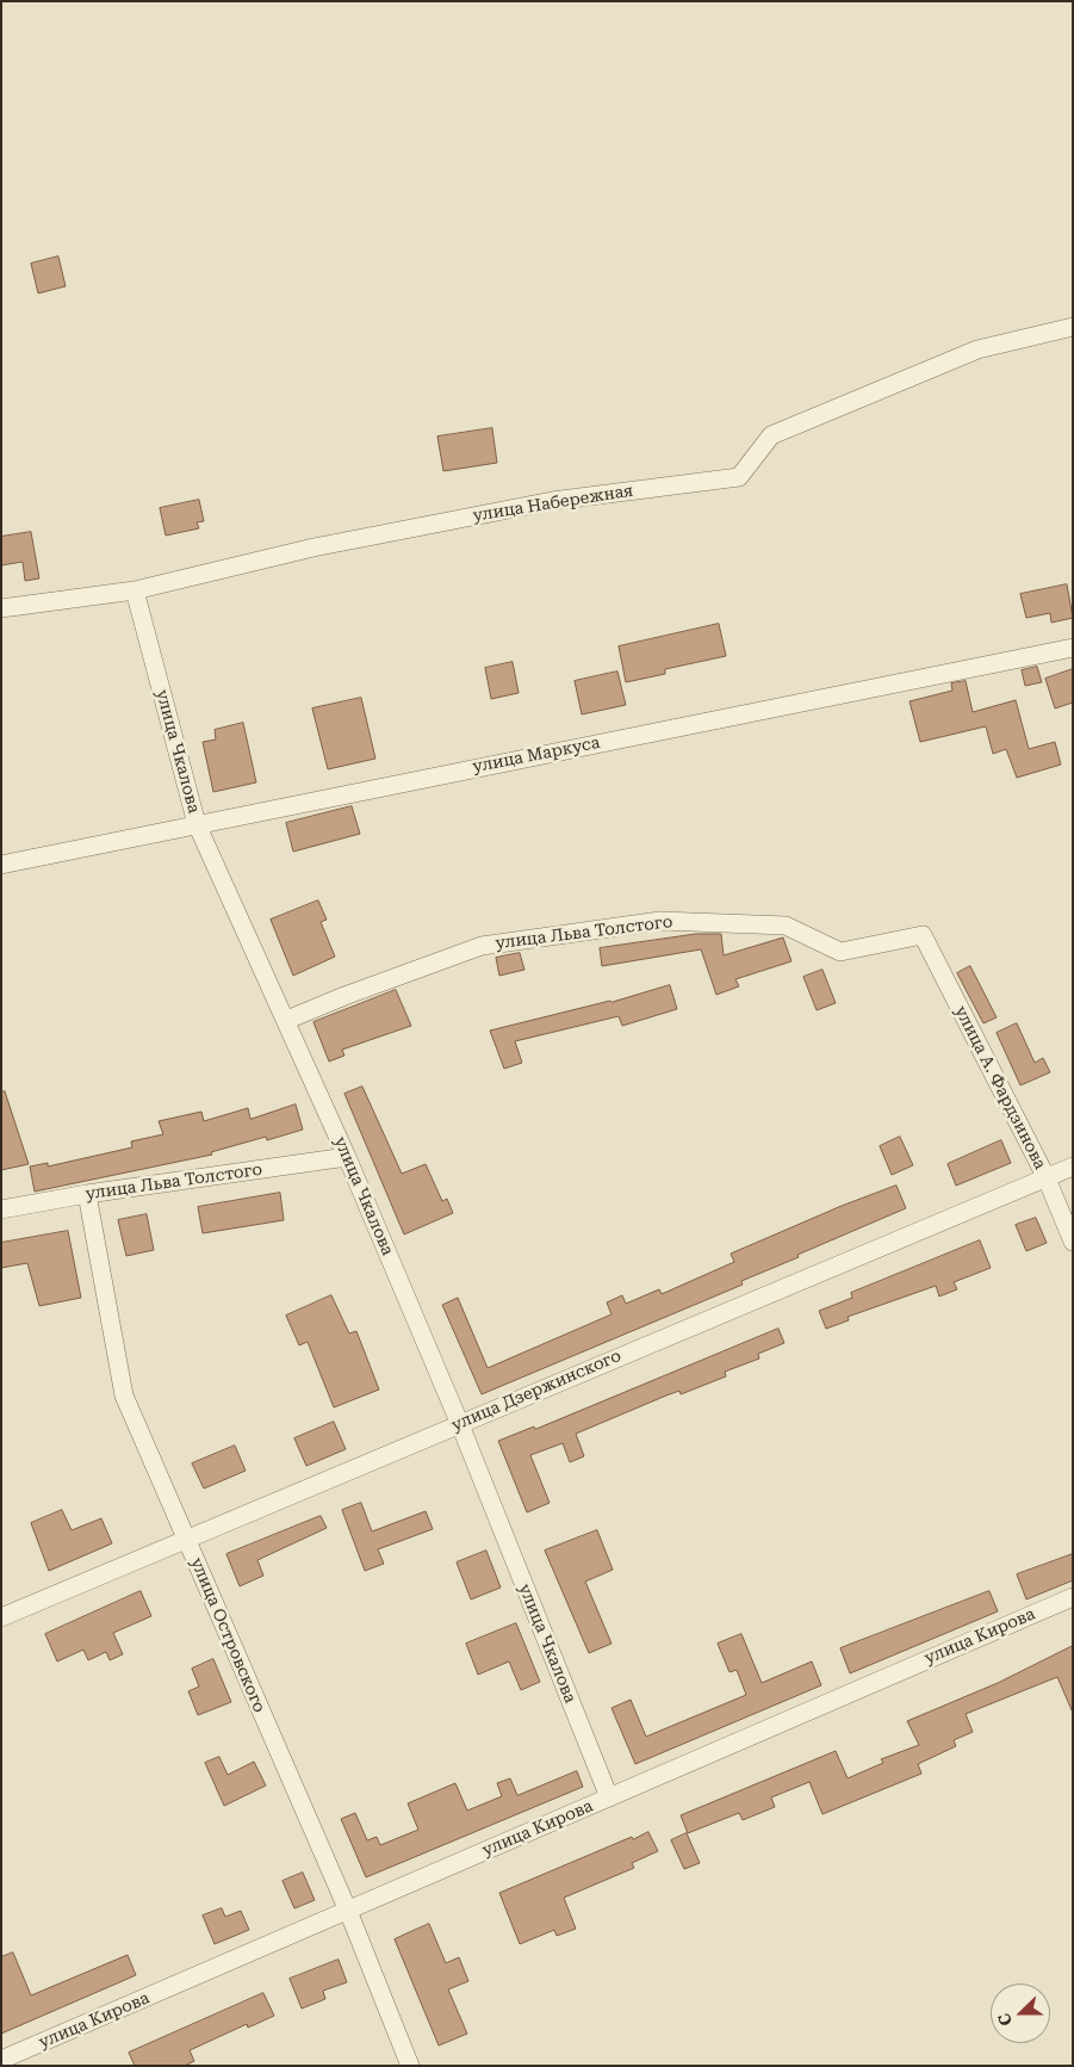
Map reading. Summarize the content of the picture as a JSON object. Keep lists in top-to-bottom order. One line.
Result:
{"streets":{"street":["улица Набережная","улица Чкалова","улица Маркуса","улица Льва Толстого","улица А. Фардзинова","улица Дзержинского","улица Островского","улица Кирова"]},"crossings":[["улица Набережная","улица Чкалова"],["улица Чкалова","улица Маркуса"],["улица Чкалова","улица Льва Толстого"],["улица Чкалова","улица Дзержинского"],["улица Чкалова","улица Кирова"],["улица Льва Толстого","улица А. Фардзинова"],["улица Льва Толстого","улица Островского"],["улица А. Фардзинова","улица Дзержинского"],["улица Дзержинского","улица Островского"],["улица Островского","улица Кирова"]],"north":"left"}
